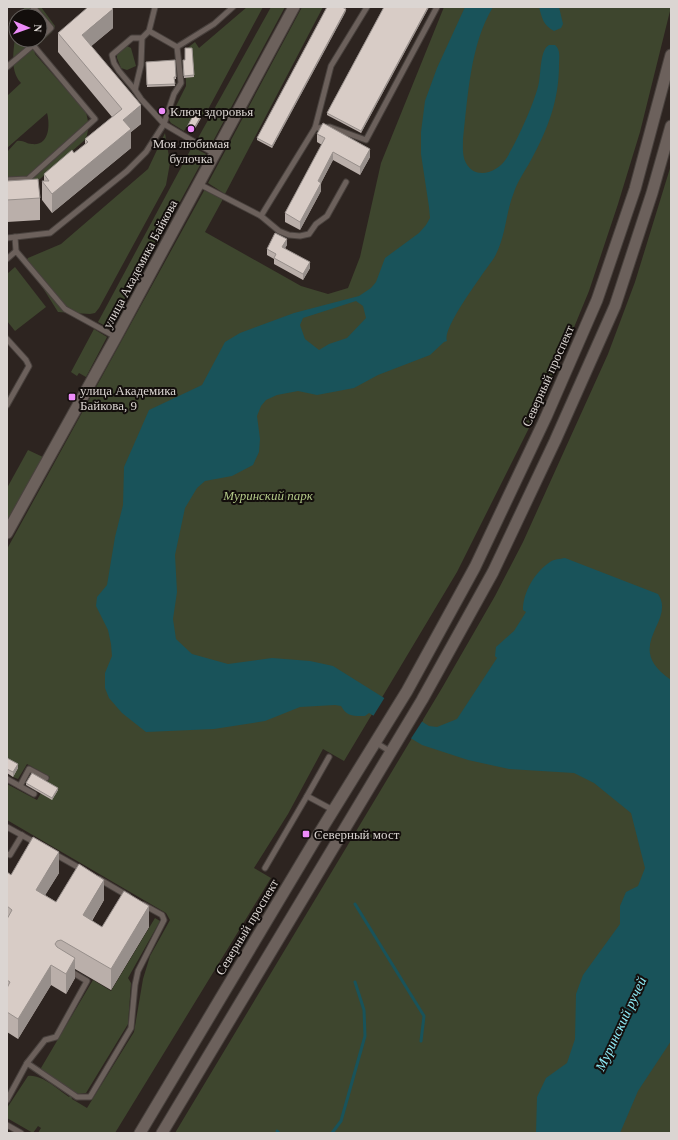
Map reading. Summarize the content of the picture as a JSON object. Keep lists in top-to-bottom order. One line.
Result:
{"streets":{"main road":["улица Академика Байкова","Северный проспект"]},"water":["Муринский ручей"],"parks":["Муринский парк"],"places":{"other":["Ключ здоровья","Моя любимая булочка"],"transit":["улица Академика Байкова, 9","Северный мост"]},"north":"right"}
